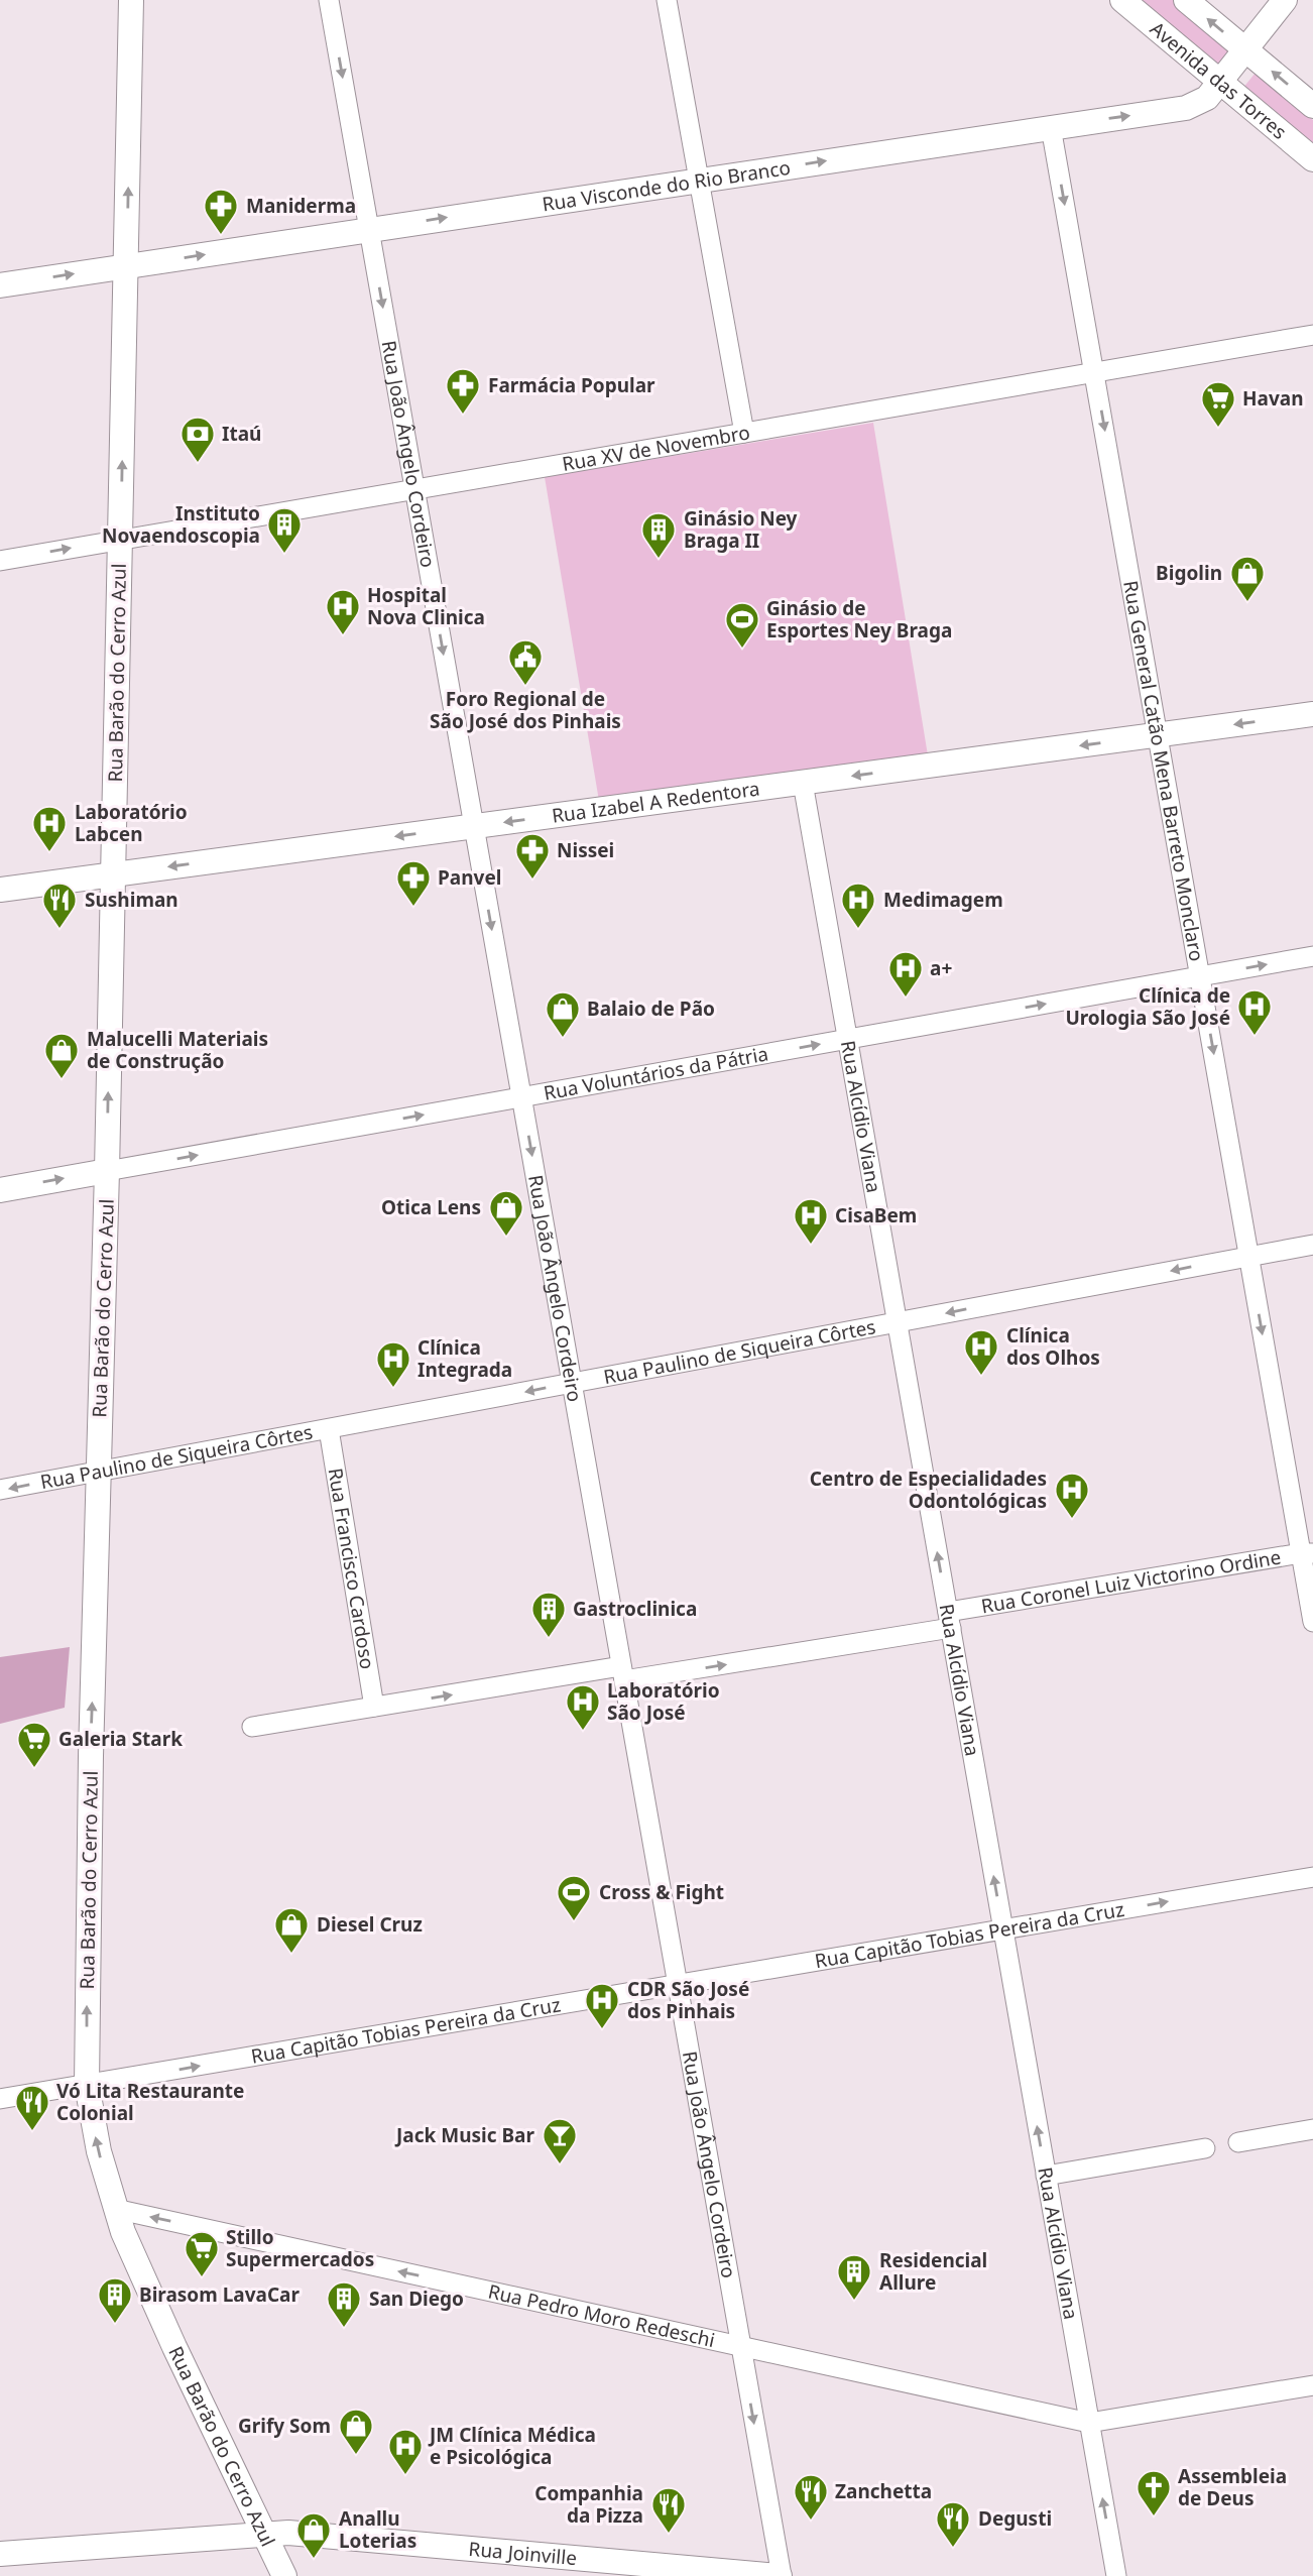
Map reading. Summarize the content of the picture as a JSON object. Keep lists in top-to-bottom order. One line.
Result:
{"streets":{"main road":["Avenida das Torres","Rua Visconde do Rio Branco","Rua Barão do Cerro Azul","Rua Izabel A Redentora","Rua Voluntários da Pátria","Rua Joinville"],"street":["Rua XV de Novembro","Rua João Ângelo Cordeiro","Rua General Catão Mena Barreto Monclaro","Rua Alcídio Viana","Rua Paulino de Siqueira Côrtes","Rua Francisco Cardoso","Rua Coronel Luiz Victorino Ordine","Rua Capitão Tobias Pereira da Cruz","Rua Pedro Moro Redeschi"]},"crossings":[["Avenida das Torres","Rua Visconde do Rio Branco"],["Rua Visconde do Rio Branco","Rua João Ângelo Cordeiro"],["Rua Visconde do Rio Branco","Rua Barão do Cerro Azul"],["Rua Visconde do Rio Branco","Rua General Catão Mena Barreto Monclaro"],["Rua XV de Novembro","Rua João Ângelo Cordeiro"],["Rua XV de Novembro","Rua Barão do Cerro Azul"],["Rua XV de Novembro","Rua General Catão Mena Barreto Monclaro"],["Rua João Ângelo Cordeiro","Rua Izabel A Redentora"],["Rua João Ângelo Cordeiro","Rua Voluntários da Pátria"],["Rua João Ângelo Cordeiro","Rua Paulino de Siqueira Côrtes"],["Rua João Ângelo Cordeiro","Rua Coronel Luiz Victorino Ordine"],["Rua João Ângelo Cordeiro","Rua Capitão Tobias Pereira da Cruz"],["Rua João Ângelo Cordeiro","Rua Pedro Moro Redeschi"],["Rua João Ângelo Cordeiro","Rua Joinville"],["Rua Barão do Cerro Azul","Rua Izabel A Redentora"],["Rua Barão do Cerro Azul","Rua Voluntários da Pátria"],["Rua Barão do Cerro Azul","Rua Paulino de Siqueira Côrtes"],["Rua Barão do Cerro Azul","Rua Capitão Tobias Pereira da Cruz"],["Rua Barão do Cerro Azul","Rua Pedro Moro Redeschi"],["Rua Barão do Cerro Azul","Rua Joinville"],["Rua General Catão Mena Barreto Monclaro","Rua Izabel A Redentora"],["Rua General Catão Mena Barreto Monclaro","Rua Voluntários da Pátria"],["Rua General Catão Mena Barreto Monclaro","Rua Paulino de Siqueira Côrtes"],["Rua General Catão Mena Barreto Monclaro","Rua Coronel Luiz Victorino Ordine"],["Rua Izabel A Redentora","Rua Alcídio Viana"],["Rua Voluntários da Pátria","Rua Alcídio Viana"],["Rua Alcídio Viana","Rua Paulino de Siqueira Côrtes"],["Rua Alcídio Viana","Rua Coronel Luiz Victorino Ordine"],["Rua Alcídio Viana","Rua Capitão Tobias Pereira da Cruz"],["Rua Alcídio Viana","Rua Pedro Moro Redeschi"],["Rua Paulino de Siqueira Côrtes","Rua Francisco Cardoso"],["Rua Francisco Cardoso","Rua Coronel Luiz Victorino Ordine"]],"one_way":["Rua Visconde do Rio Branco","Rua João Ângelo Cordeiro","Rua Barão do Cerro Azul","Rua General Catão Mena Barreto Monclaro","Rua Izabel A Redentora","Rua Voluntários da Pátria","Rua Alcídio Viana","Rua Paulino de Siqueira Côrtes","Rua Coronel Luiz Victorino Ordine","Rua Capitão Tobias Pereira da Cruz","Rua Pedro Moro Redeschi"],"places":{"pharmacy":["Maniderma","Farmácia Popular","Nissei","Panvel"],"supermarket":["Havan","Galeria Stark","Stillo Supermercados"],"bank":["Itaú"],"building":["Instituto Novaendoscopia","Ginásio Ney Braga II","Gastroclinica","Residencial Allure","Birasom LavaCar","San Diego"],"shop":["Bigolin","Balaio de Pão","Malucelli Materiais de Construção","Otica Lens","Diesel Cruz","Grify Som","Anallu Loterias"],"hospital":["Hospital Nova Clinica","Laboratório Labcen","Medimagem","a+","Clínica de Urologia São José","CisaBem","Clínica dos Olhos","Clínica Integrada","Centro de Especialidades Odontológicas","Laboratório São José","CDR São José dos Pinhais","JM Clínica Médica e Psicológica"],"sports":["Ginásio de Esportes Ney Braga","Cross & Fight"],"public building":["Foro Regional de São José dos Pinhais"],"restaurant":["Sushiman","Vó Lita Restaurante Colonial","Zanchetta","Companhia da Pizza","Degusti"],"bar":["Jack Music Bar"],"church":["Assembleia de Deus"]}}
